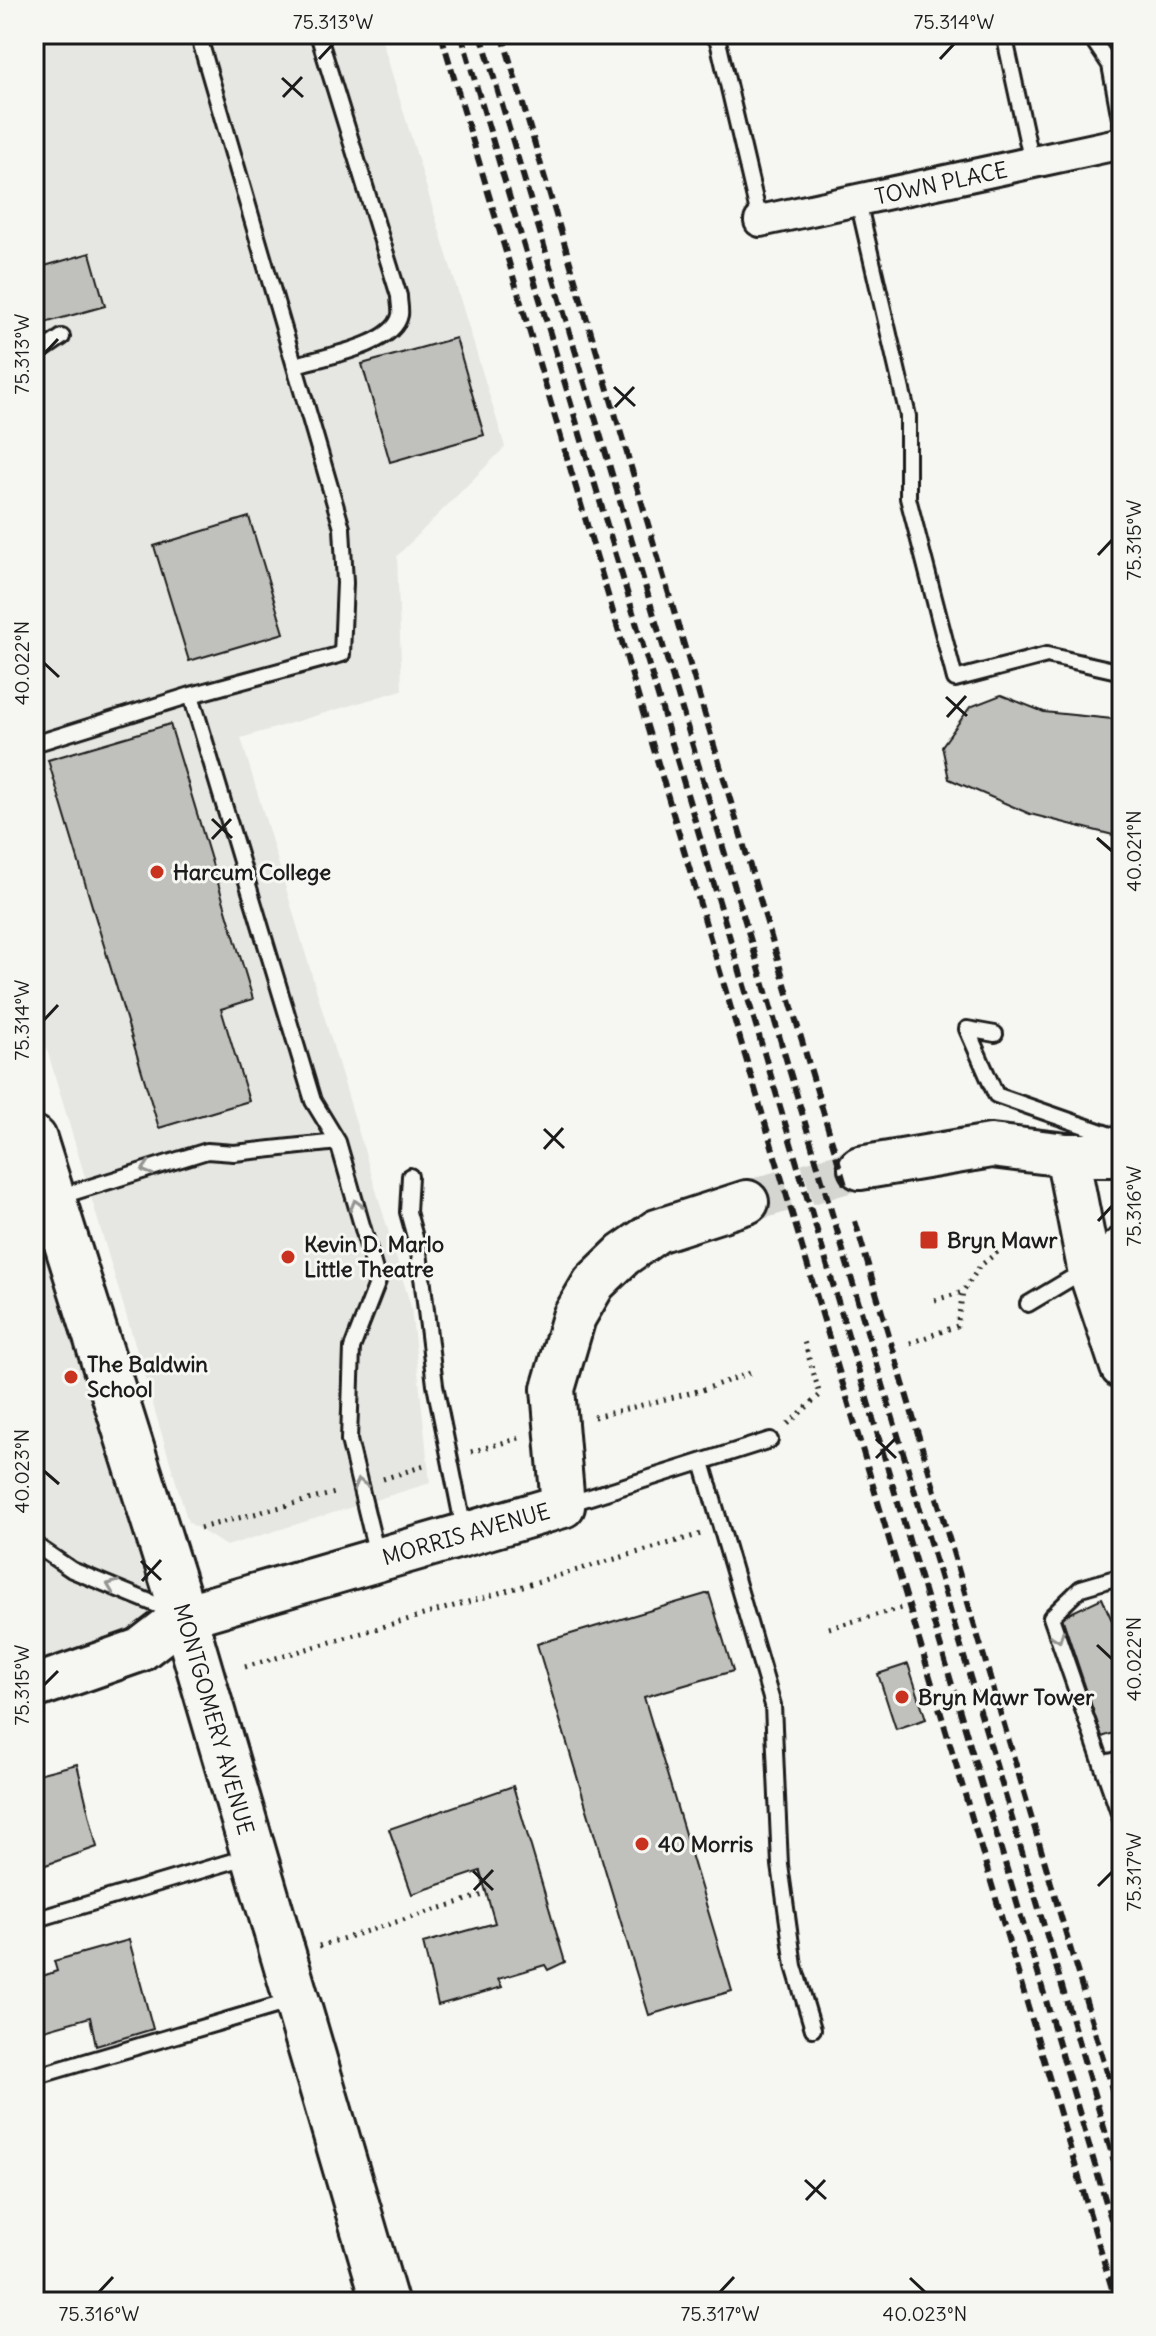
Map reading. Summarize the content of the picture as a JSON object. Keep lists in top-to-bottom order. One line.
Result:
{"streets":{"main road":["MONTGOMERY AVENUE"],"street":["TOWN PLACE","MORRIS AVENUE"]},"crossings":[["MORRIS AVENUE","MONTGOMERY AVENUE"]],"places":{"other":["Harcum College","Kevin D. Marlo Little Theatre","The Baldwin School","Bryn Mawr Tower","40 Morris"],"transit":["Bryn Mawr"]},"coordinates":["75.313°W","75.314°W","75.315°W","40.022°N","40.021°N","75.316°W","40.023°N","75.317°W"]}
